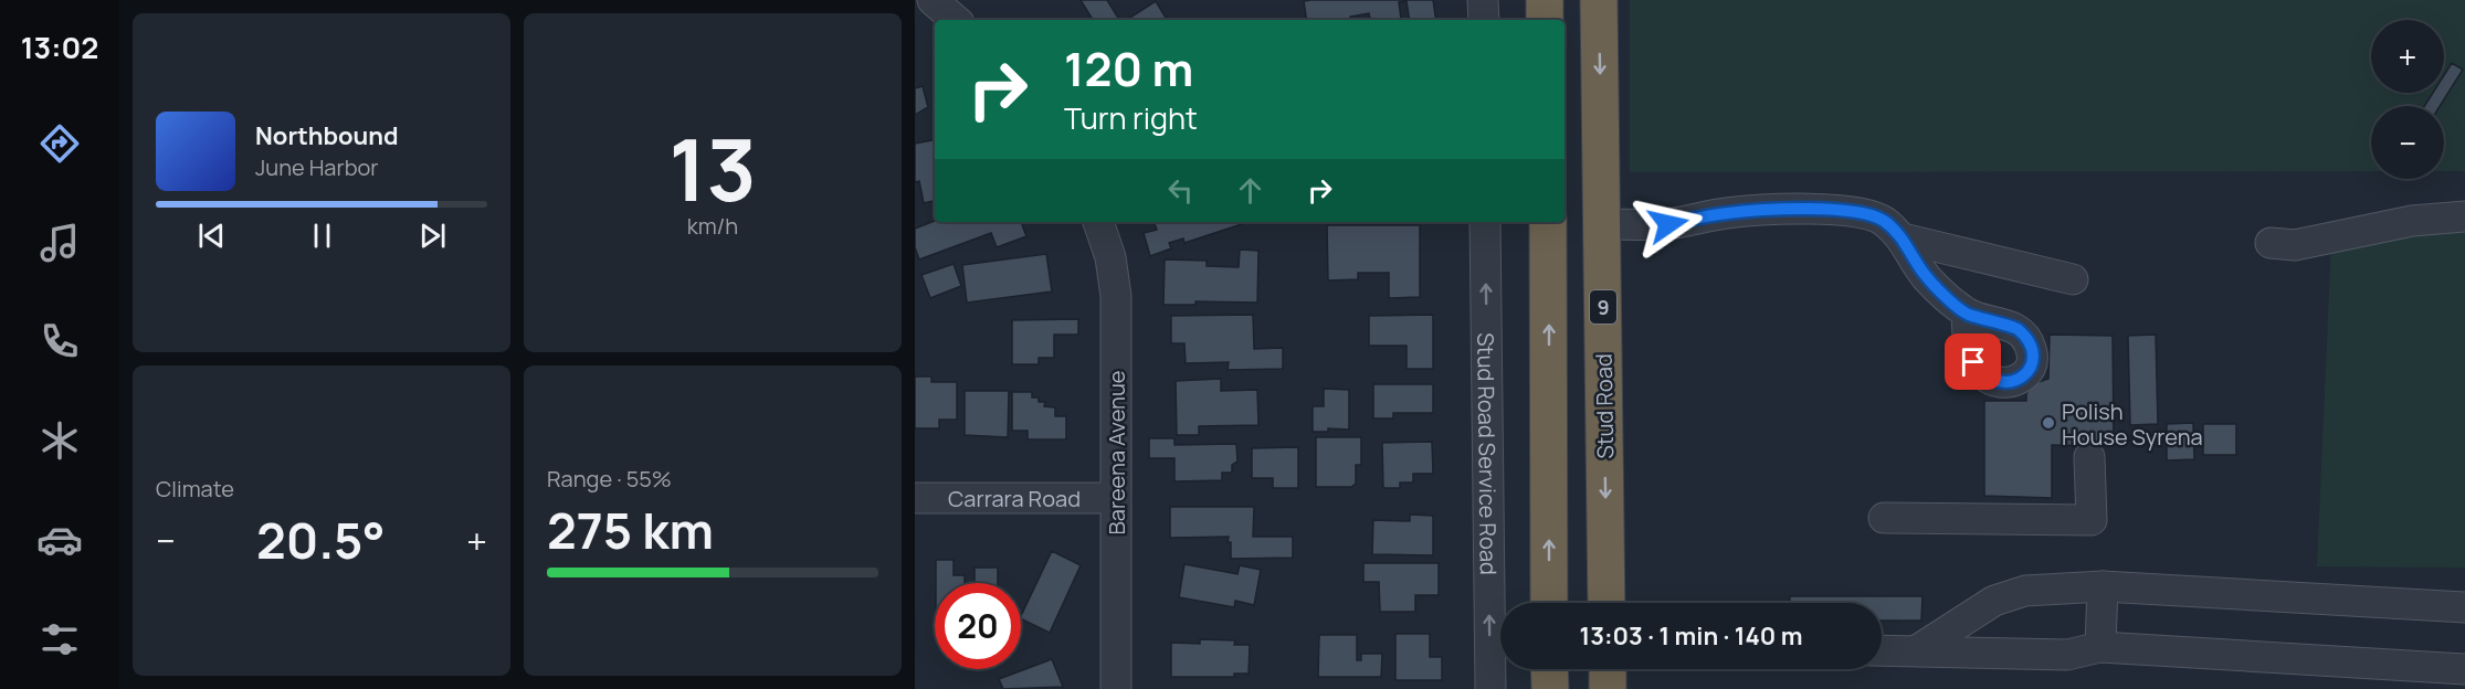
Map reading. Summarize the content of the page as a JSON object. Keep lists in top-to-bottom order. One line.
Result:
{"streets":{"highway":["9","Stud Road"],"street":["Bareena Avenue","Stud Road Service Road","Carrara Road"]},"crossings":[["Bareena Avenue","Carrara Road"]],"one_way":["Stud Road Service Road"],"places":["Polish House Syrena"],"page":{"tabs":"13:02","tile":[["13","km/h"],"Climate",["Range · 55%","275 km"]],"map_buttons":["+","−"],"turn":["120 m","Turn right"],"song":["Northbound","June Harbor"],"heat":["−","20.5°","+"],"limit":"20","trip":"13:03 · 1 min · 140 m"}}
